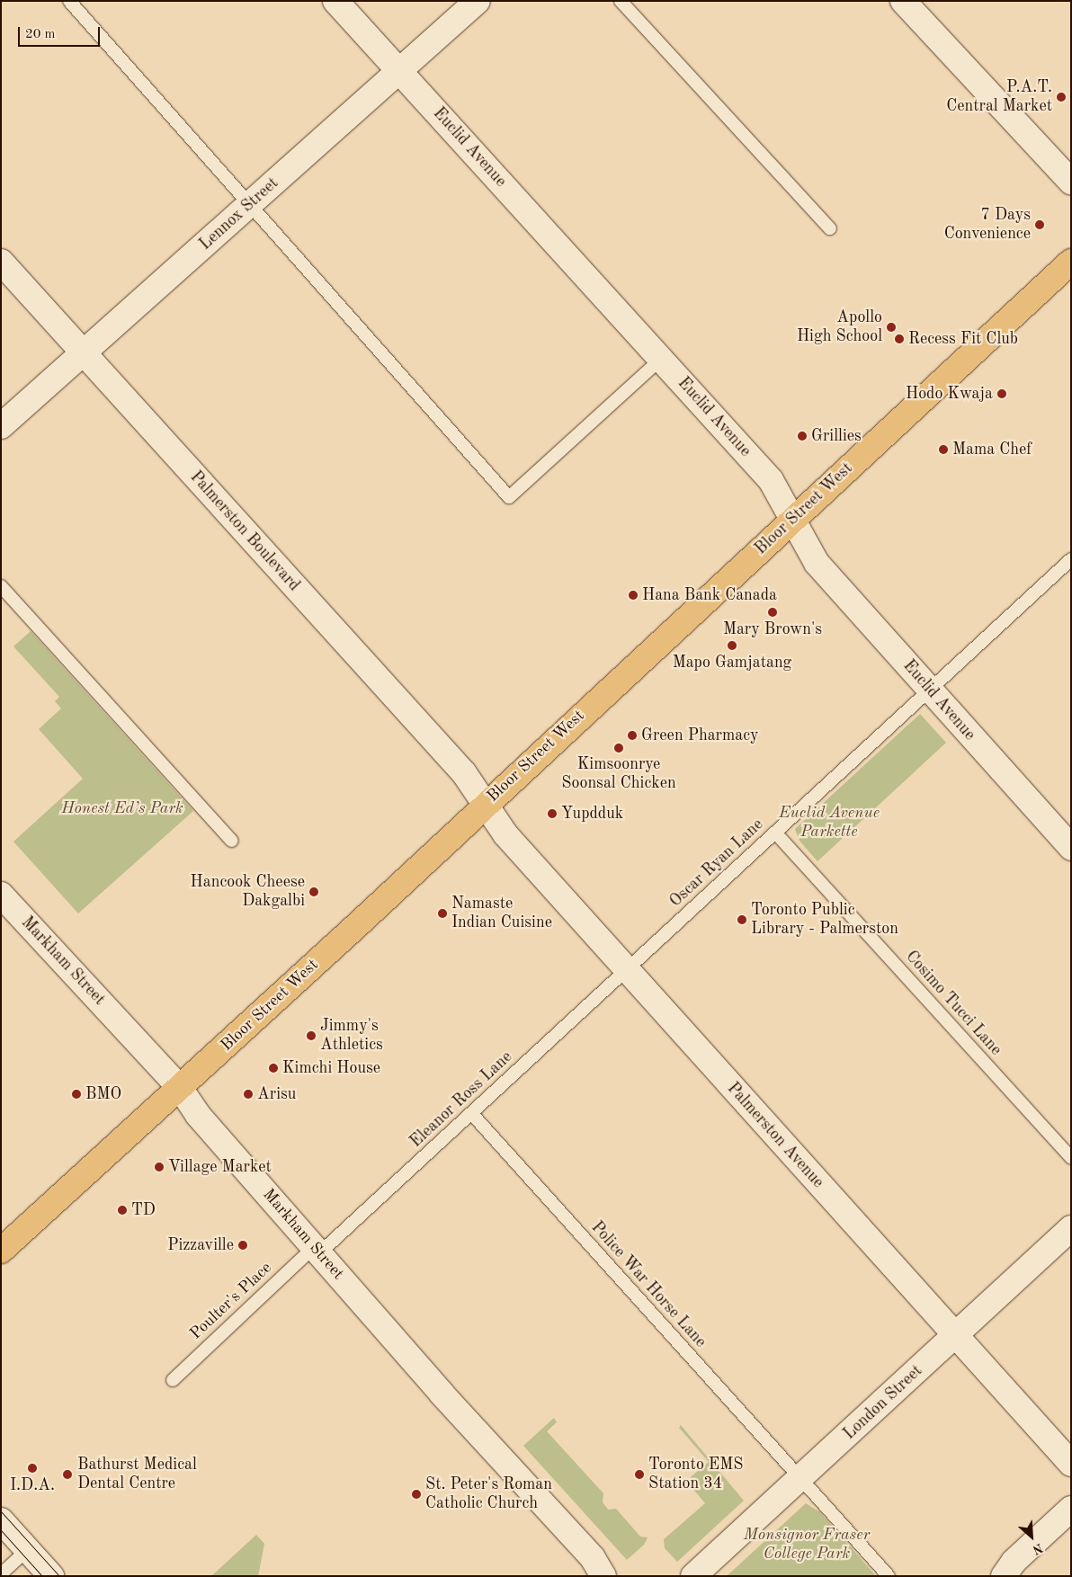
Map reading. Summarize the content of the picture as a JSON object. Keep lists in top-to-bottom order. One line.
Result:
{"streets":{"main road":["Bloor Street West"],"street":["Euclid Avenue","Lennox Street","Palmerston Boulevard","Markham Street","Palmerston Avenue","London Street"],"lane":["Oscar Ryan Lane","Cosimo Tucci Lane","Eleanor Ross Lane","Police War Horse Lane","Poulter's Place"]},"crossings":[["Euclid Avenue","Lennox Street"],["Euclid Avenue","Bloor Street West"],["Euclid Avenue","Oscar Ryan Lane"],["Lennox Street","Palmerston Boulevard"],["Bloor Street West","Palmerston Boulevard"],["Bloor Street West","Markham Street"],["Bloor Street West","Palmerston Avenue"],["Palmerston Boulevard","Palmerston Avenue"],["Oscar Ryan Lane","Cosimo Tucci Lane"],["Oscar Ryan Lane","Eleanor Ross Lane"],["Oscar Ryan Lane","Palmerston Avenue"],["Markham Street","Eleanor Ross Lane"],["Markham Street","Poulter's Place"],["Eleanor Ross Lane","Palmerston Avenue"],["Eleanor Ross Lane","Police War Horse Lane"],["Eleanor Ross Lane","Poulter's Place"],["Palmerston Avenue","London Street"],["Police War Horse Lane","London Street"]],"parks":["Honest Ed’s Park","Euclid Avenue Parkette","Monsignor Fraser College Park"],"places":["P.A.T. Central Market","7 Days Convenience","Apollo High School","Recess Fit Club","Hodo Kwaja","Grillies","Mama Chef","Hana Bank Canada","Mary Brown's","Mapo Gamjatang","Green Pharmacy","Kimsoonrye Soonsal Chicken","Yupdduk","Hancook Cheese Dakgalbi","Namaste Indian Cuisine","Toronto Public Library - Palmerston","Jimmy's Athletics","Kimchi House","BMO","Arisu","Village Market","TD","Pizzaville","I.D.A.","Bathurst Medical Dental Centre","Toronto EMS Station 34","St. Peter's Roman Catholic Church"],"scale_bar":"20 m","north":"bottom right"}
